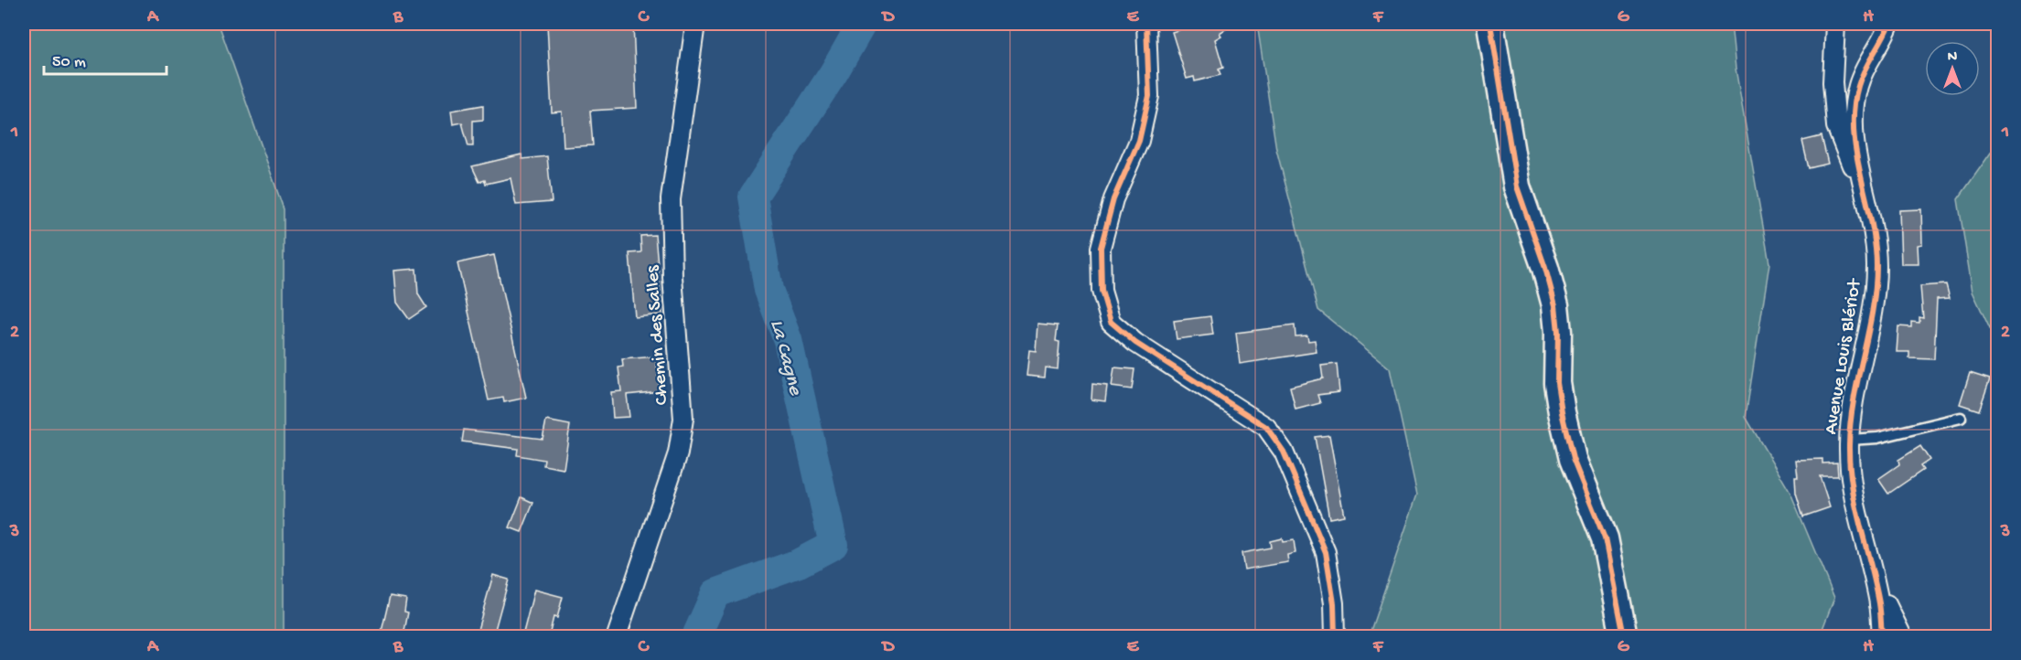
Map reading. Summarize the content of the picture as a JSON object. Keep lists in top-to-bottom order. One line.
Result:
{"streets":{"street":["Chemin des Salles","Avenue Louis Blériot"]},"water":["La Cagne"],"scale_bar":"50 m","north":"top","grid":{"columns":["A","B","C","D","E","F","G","H"],"rows":["1","2","3"]}}
